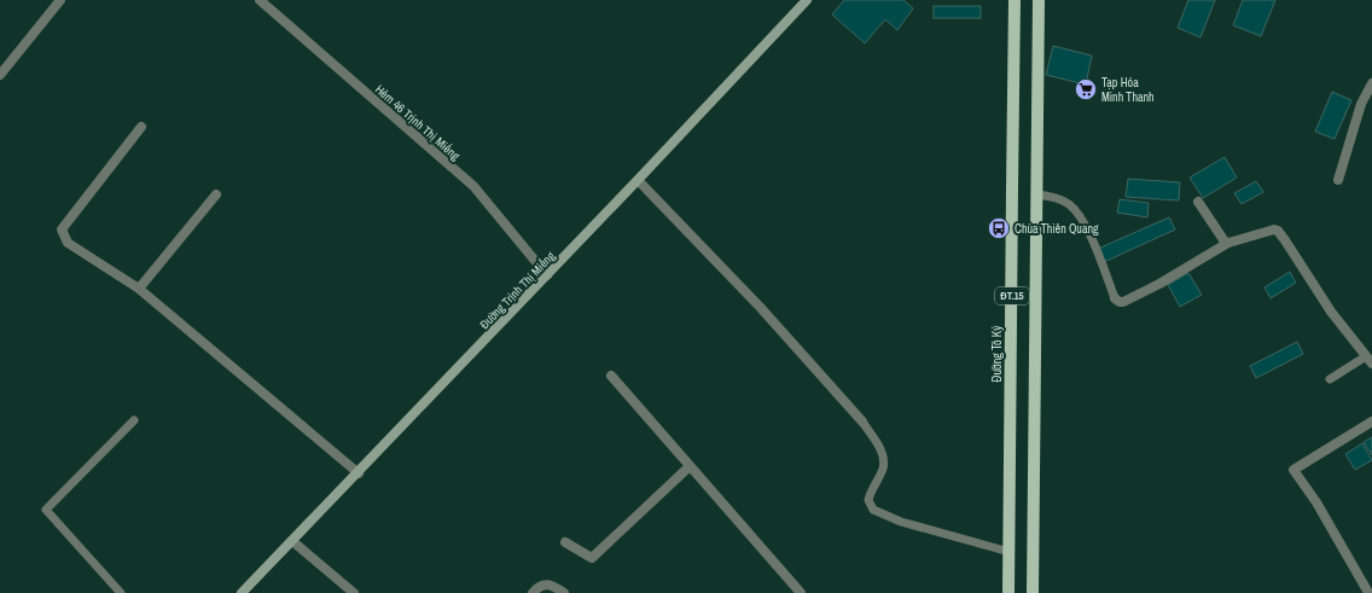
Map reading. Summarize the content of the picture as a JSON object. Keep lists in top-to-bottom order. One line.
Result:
{"streets":{"main road":["Đường Trịnh Thị Miếng","ĐT.15","Đường Tô Ký"],"street":["Hẻm 46 Trịnh Thị Miếng"]},"crossings":[["Hẻm 46 Trịnh Thị Miếng","Đường Trịnh Thị Miếng"]],"places":{"supermarket":["Tạp Hóa Minh Thanh"],"bus stop":["Chùa Thiên Quang"]}}
